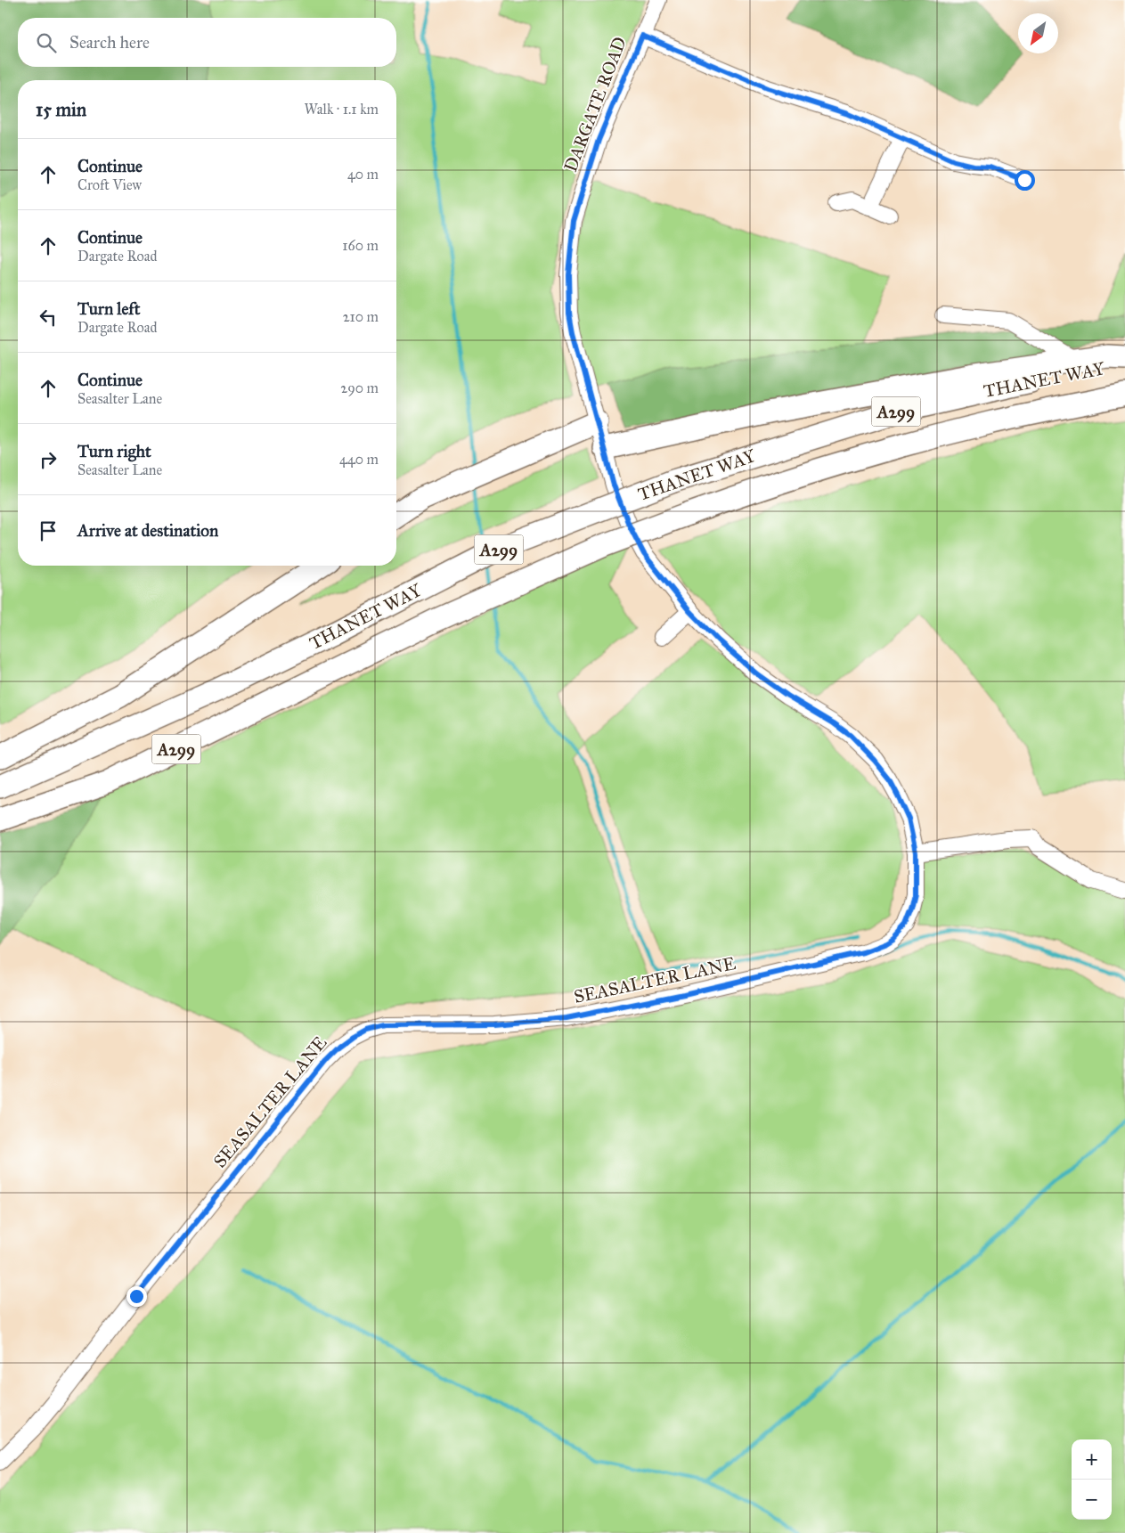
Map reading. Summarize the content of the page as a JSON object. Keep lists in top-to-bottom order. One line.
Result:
{"streets":{"highway":["THANET WAY","A299"],"street":["DARGATE ROAD","SEASALTER LANE"]},"crossings":[["DARGATE ROAD","SEASALTER LANE"]],"north":"bottom left","page":{"search":"Search here","heading":["15 min","Walk · 1.1 km"],"list":[["Continue","Croft View","40 m"],["Continue","Dargate Road","160 m"],["Turn left","Dargate Road","210 m"],["Continue","Seasalter Lane","290 m"],["Turn right","Seasalter Lane","440 m"],"Arrive at destination"],"map_buttons":["+","−"]}}
